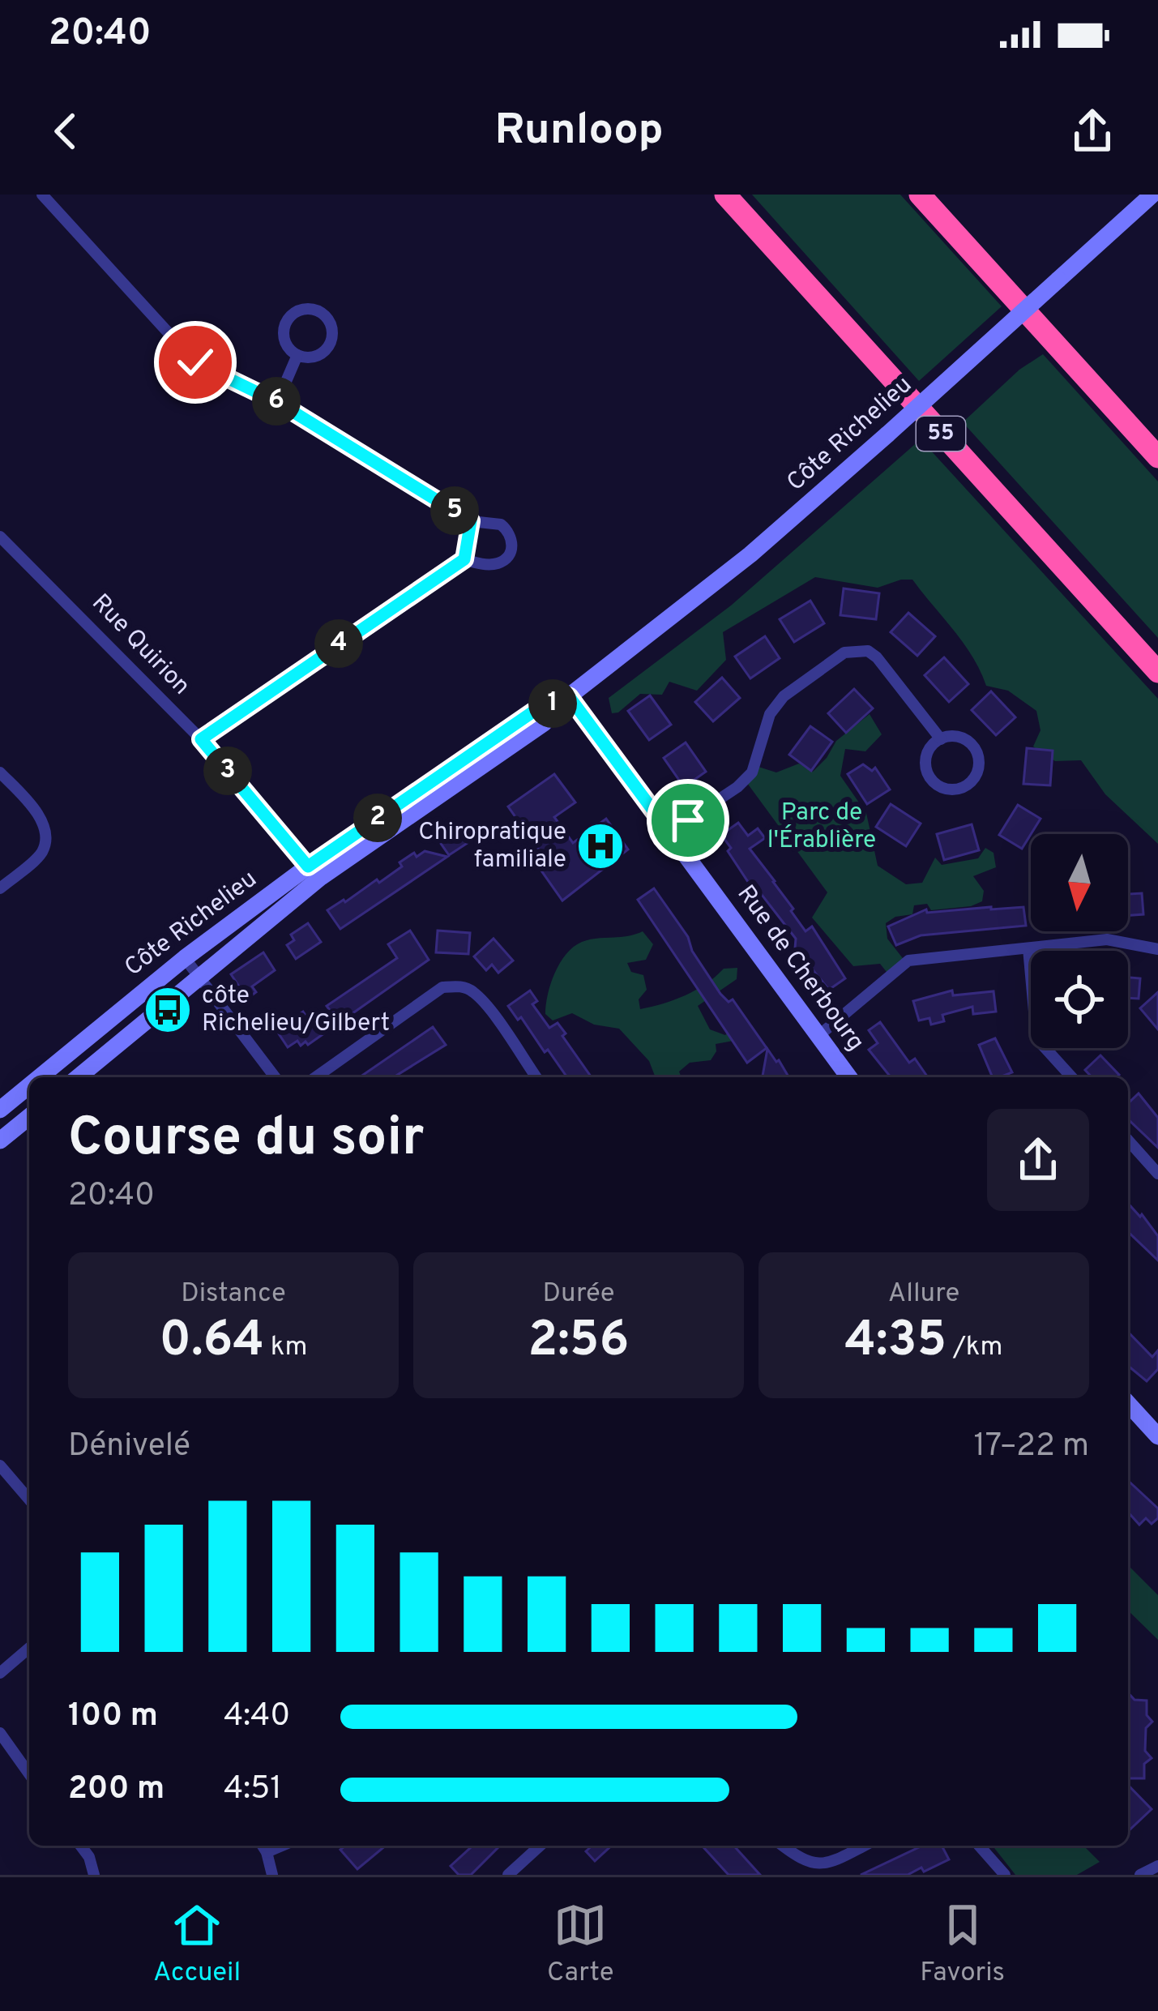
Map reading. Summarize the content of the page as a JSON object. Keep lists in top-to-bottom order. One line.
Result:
{"streets":{"highway":["55"],"street":["Côte Richelieu","Rue Quirion","Rue de Cherbourg"]},"crossings":[["Côte Richelieu","Rue Quirion"],["Côte Richelieu","Rue de Cherbourg"]],"parks":["Parc de l'Érablière"],"places":{"hospital":["Chiropratique familiale"],"bus stop":["côte Richelieu/Gilbert"]},"north":"bottom","page":{"status":"20:40","header":"Runloop","pins":["6","5","4","1","3","2"],"heading":["Course du soir","20:40"],"stats":[["Distance","0.64 km"],["Durée","2:56"],["Allure","4:35 /km"]],"chart":["Dénivelé","17–22 m"],"list":[{"name":"100 m","note":"4:40"},{"name":"200 m","note":"4:51"}],"tabs":["Accueil","Carte","Favoris"]}}
